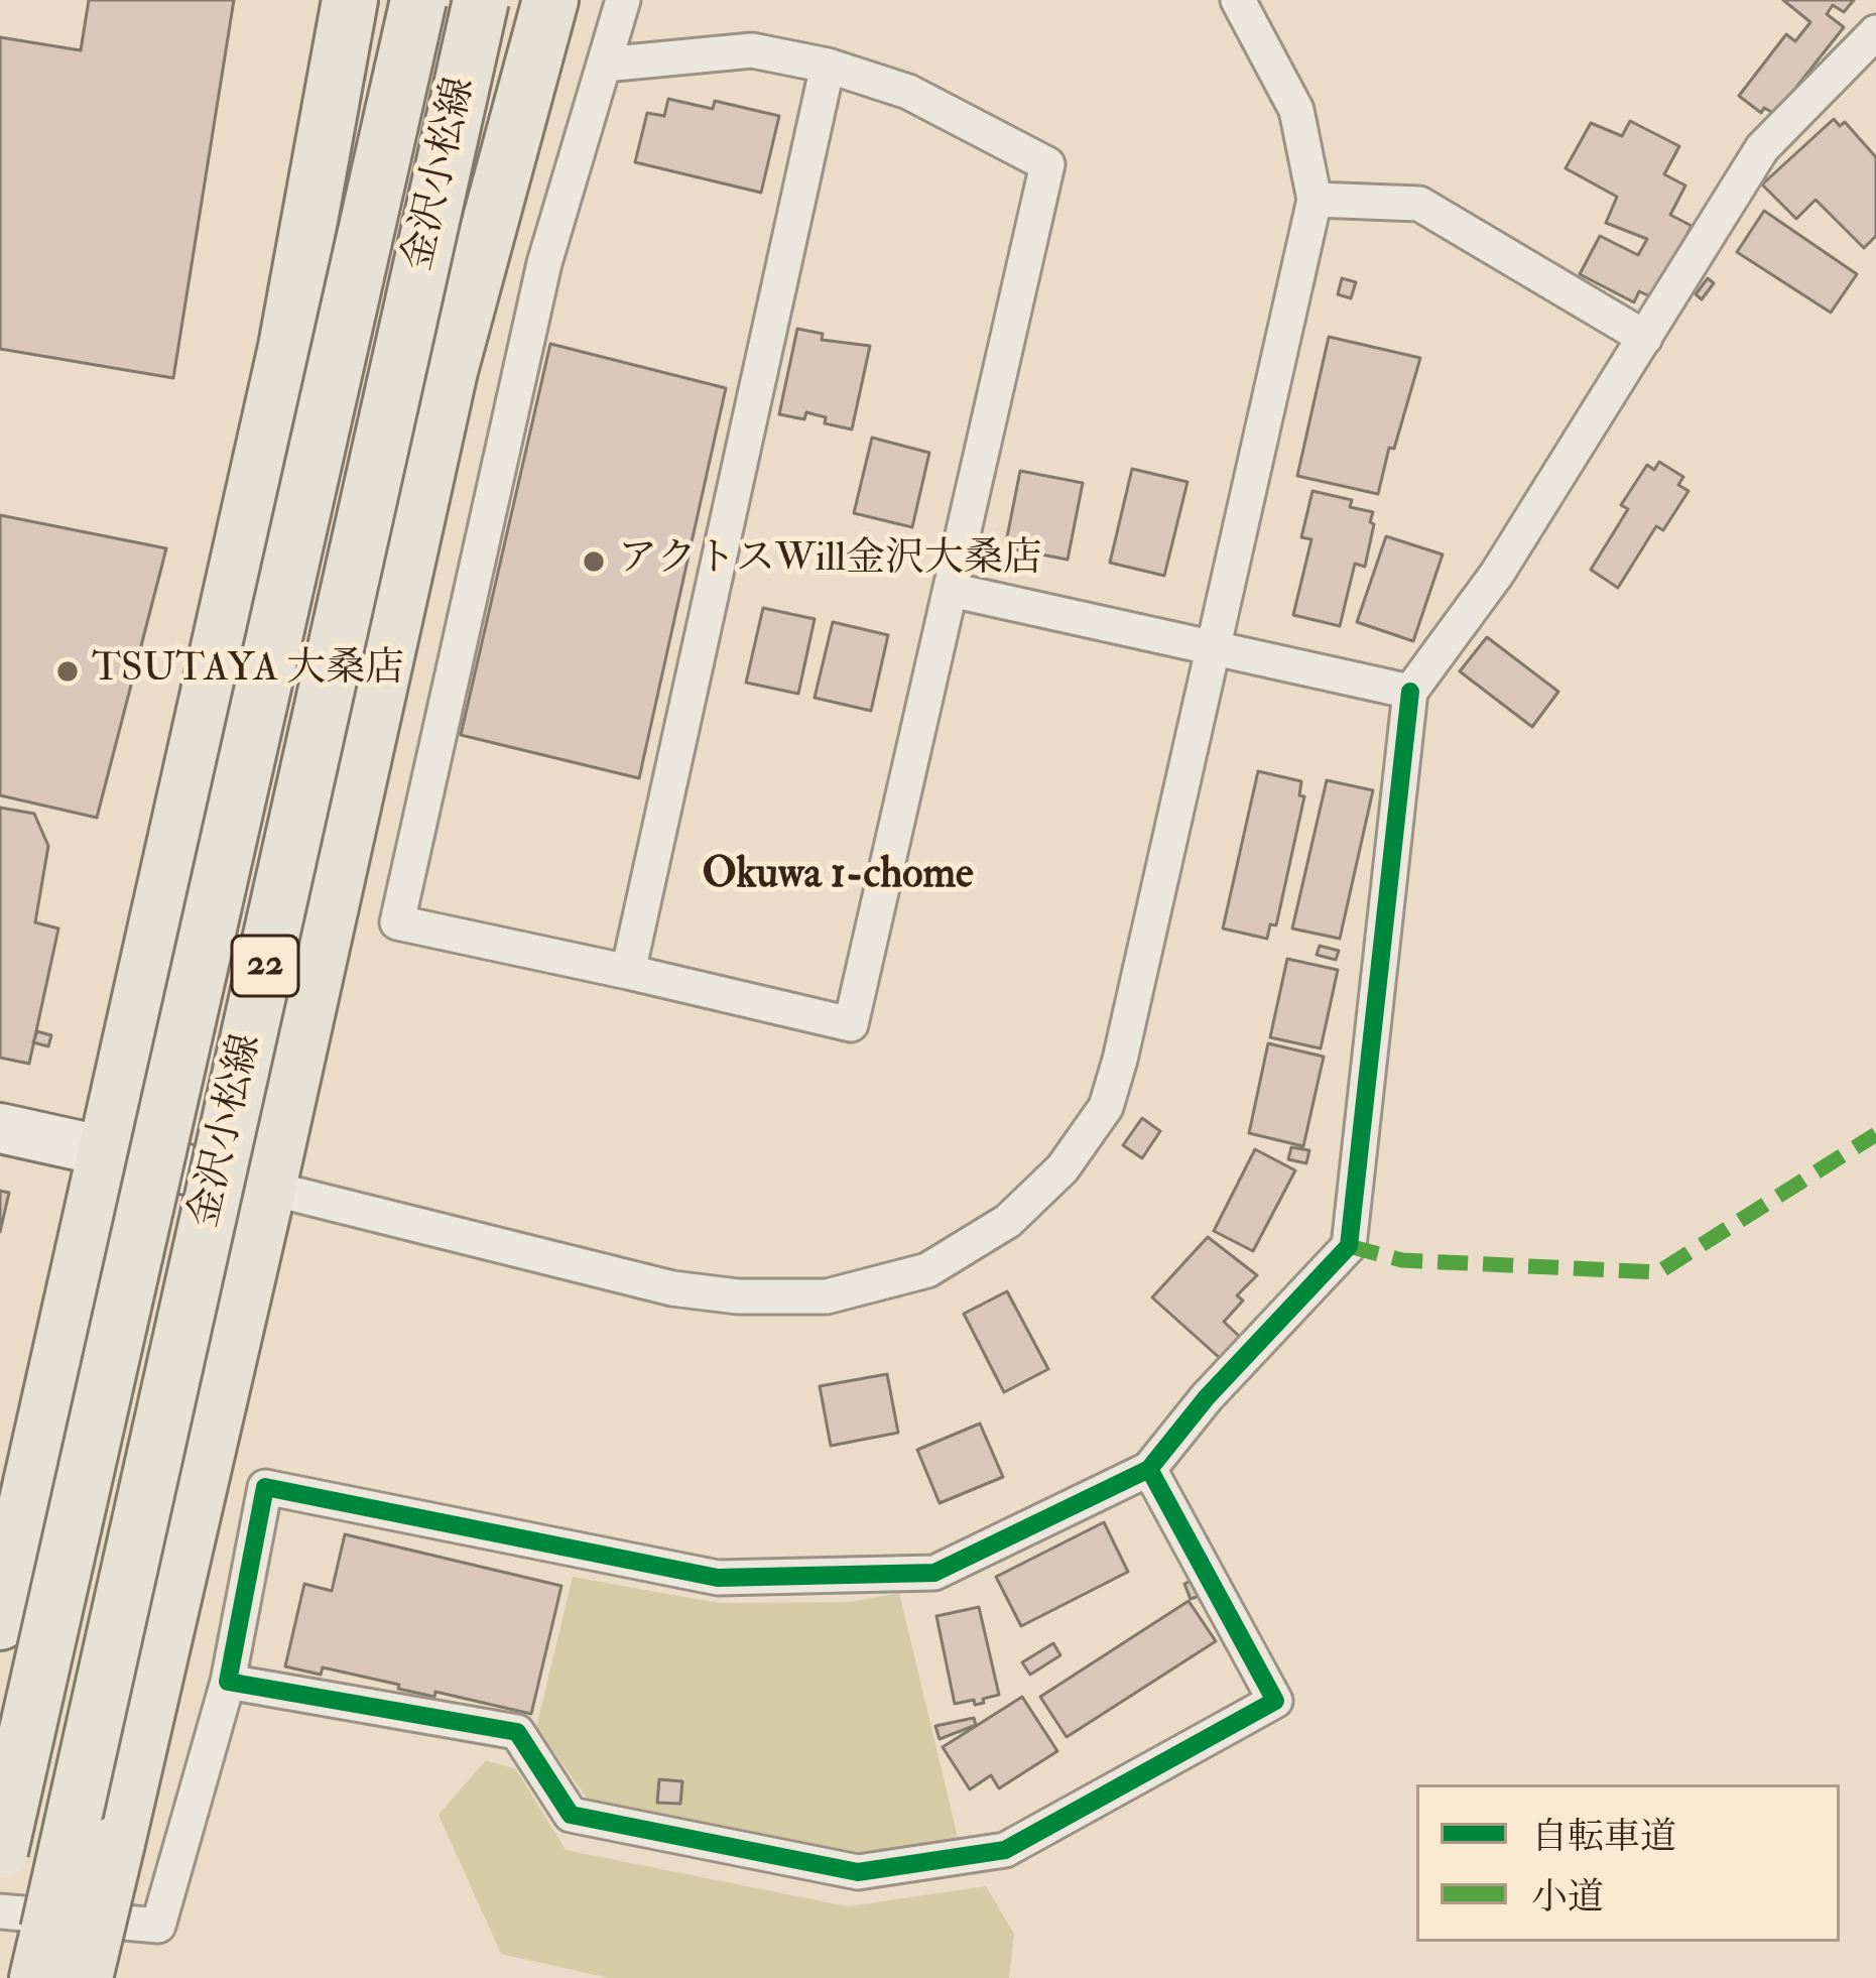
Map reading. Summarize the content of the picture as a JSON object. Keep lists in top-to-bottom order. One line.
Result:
{"streets":{"main road":["金沢小松線","22"]},"crossings":[["金沢小松線","22"]],"districts":["Okuwa 1-chome"],"places":["アクトスWill金沢大桑店","TSUTAYA 大桑店"],"legend":["自転車道","小道"]}
